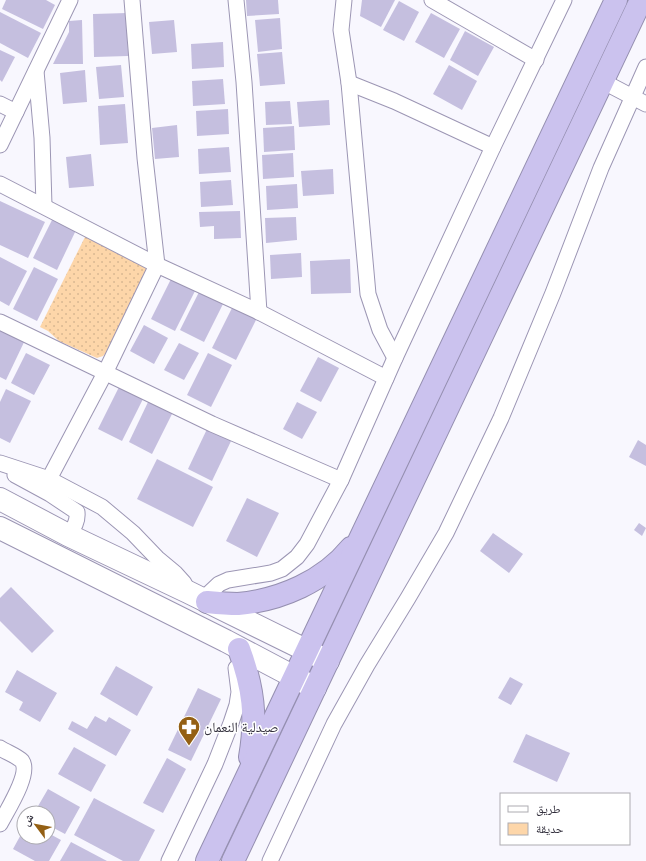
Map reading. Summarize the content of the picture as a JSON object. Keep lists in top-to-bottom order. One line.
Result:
{"places":{"pharmacy":["صيدلية النعمان"]},"legend":["طريق","حديقة"],"north":"top left"}
